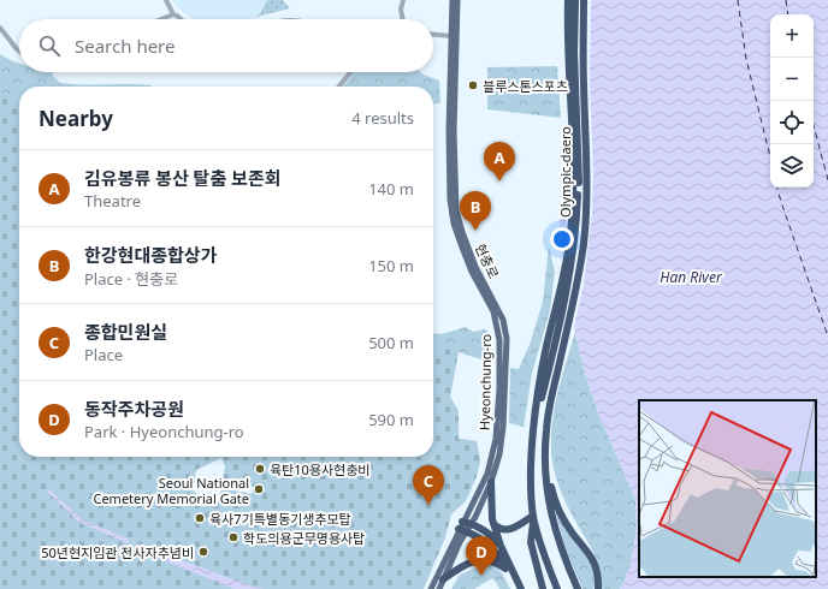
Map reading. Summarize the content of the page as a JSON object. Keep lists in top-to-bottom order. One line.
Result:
{"streets":{"highway":["Olympic-daero"],"main road":["현충로","Hyeonchung-ro"]},"water":["Han River"],"places":["블루스톤스포츠","육탄10용사현충비","Seoul National Cemetery Memorial Gate","육사7기특별동기생추모탑","학도의용군무명용사탑","50년현지임관 전사자추념비"],"page":{"map_buttons":["+","−"],"search":"Search here","heading":["Nearby","4 results"],"pins":["A","B","C","D"],"list":[{"mark":"A","name":"김유봉류 봉산 탈춤 보존회","note":"Theatre","value":"140 m"},{"mark":"B","name":"한강현대종합상가","note":"Place · 현충로","value":"150 m"},{"mark":"C","name":"종합민원실","note":"Place","value":"500 m"},{"mark":"D","name":"동작주차공원","note":"Park · Hyeonchung-ro","value":"590 m"}]}}
